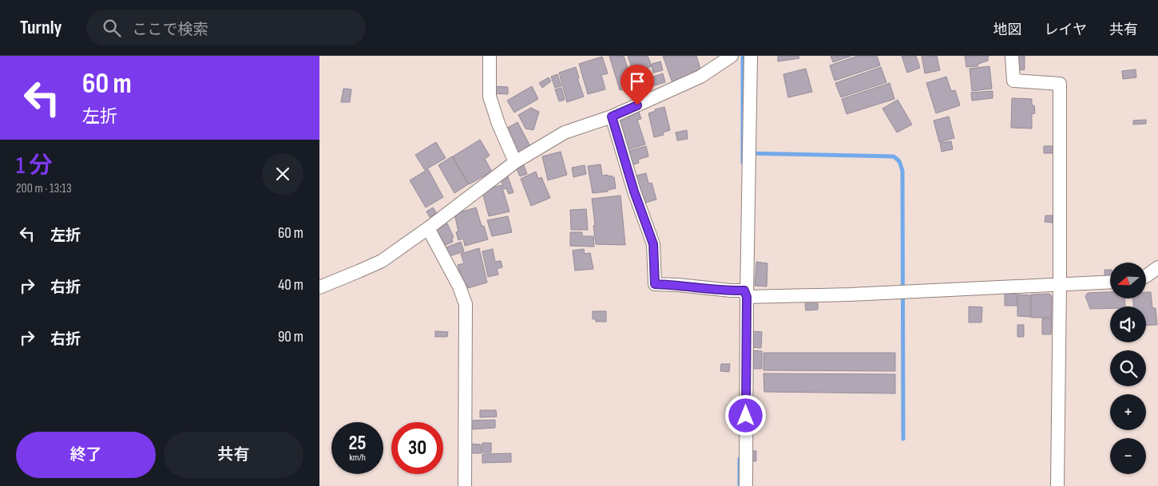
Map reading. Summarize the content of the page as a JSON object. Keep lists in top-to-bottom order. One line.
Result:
{"north":"left","page":{"header":"Turnly","search":"ここで検索","nav":["地図","レイヤ","共有"],"turn":["60 m","左折"],"heading":["1 分","200 m · 13:13"],"list":[{"name":"左折","value":"60 m"},{"name":"右折","value":"40 m"},{"name":"右折","value":"90 m"}],"map_buttons":["+","−"],"speed":"25 km/h","limit":"30","buttons":["終了","共有"]}}
